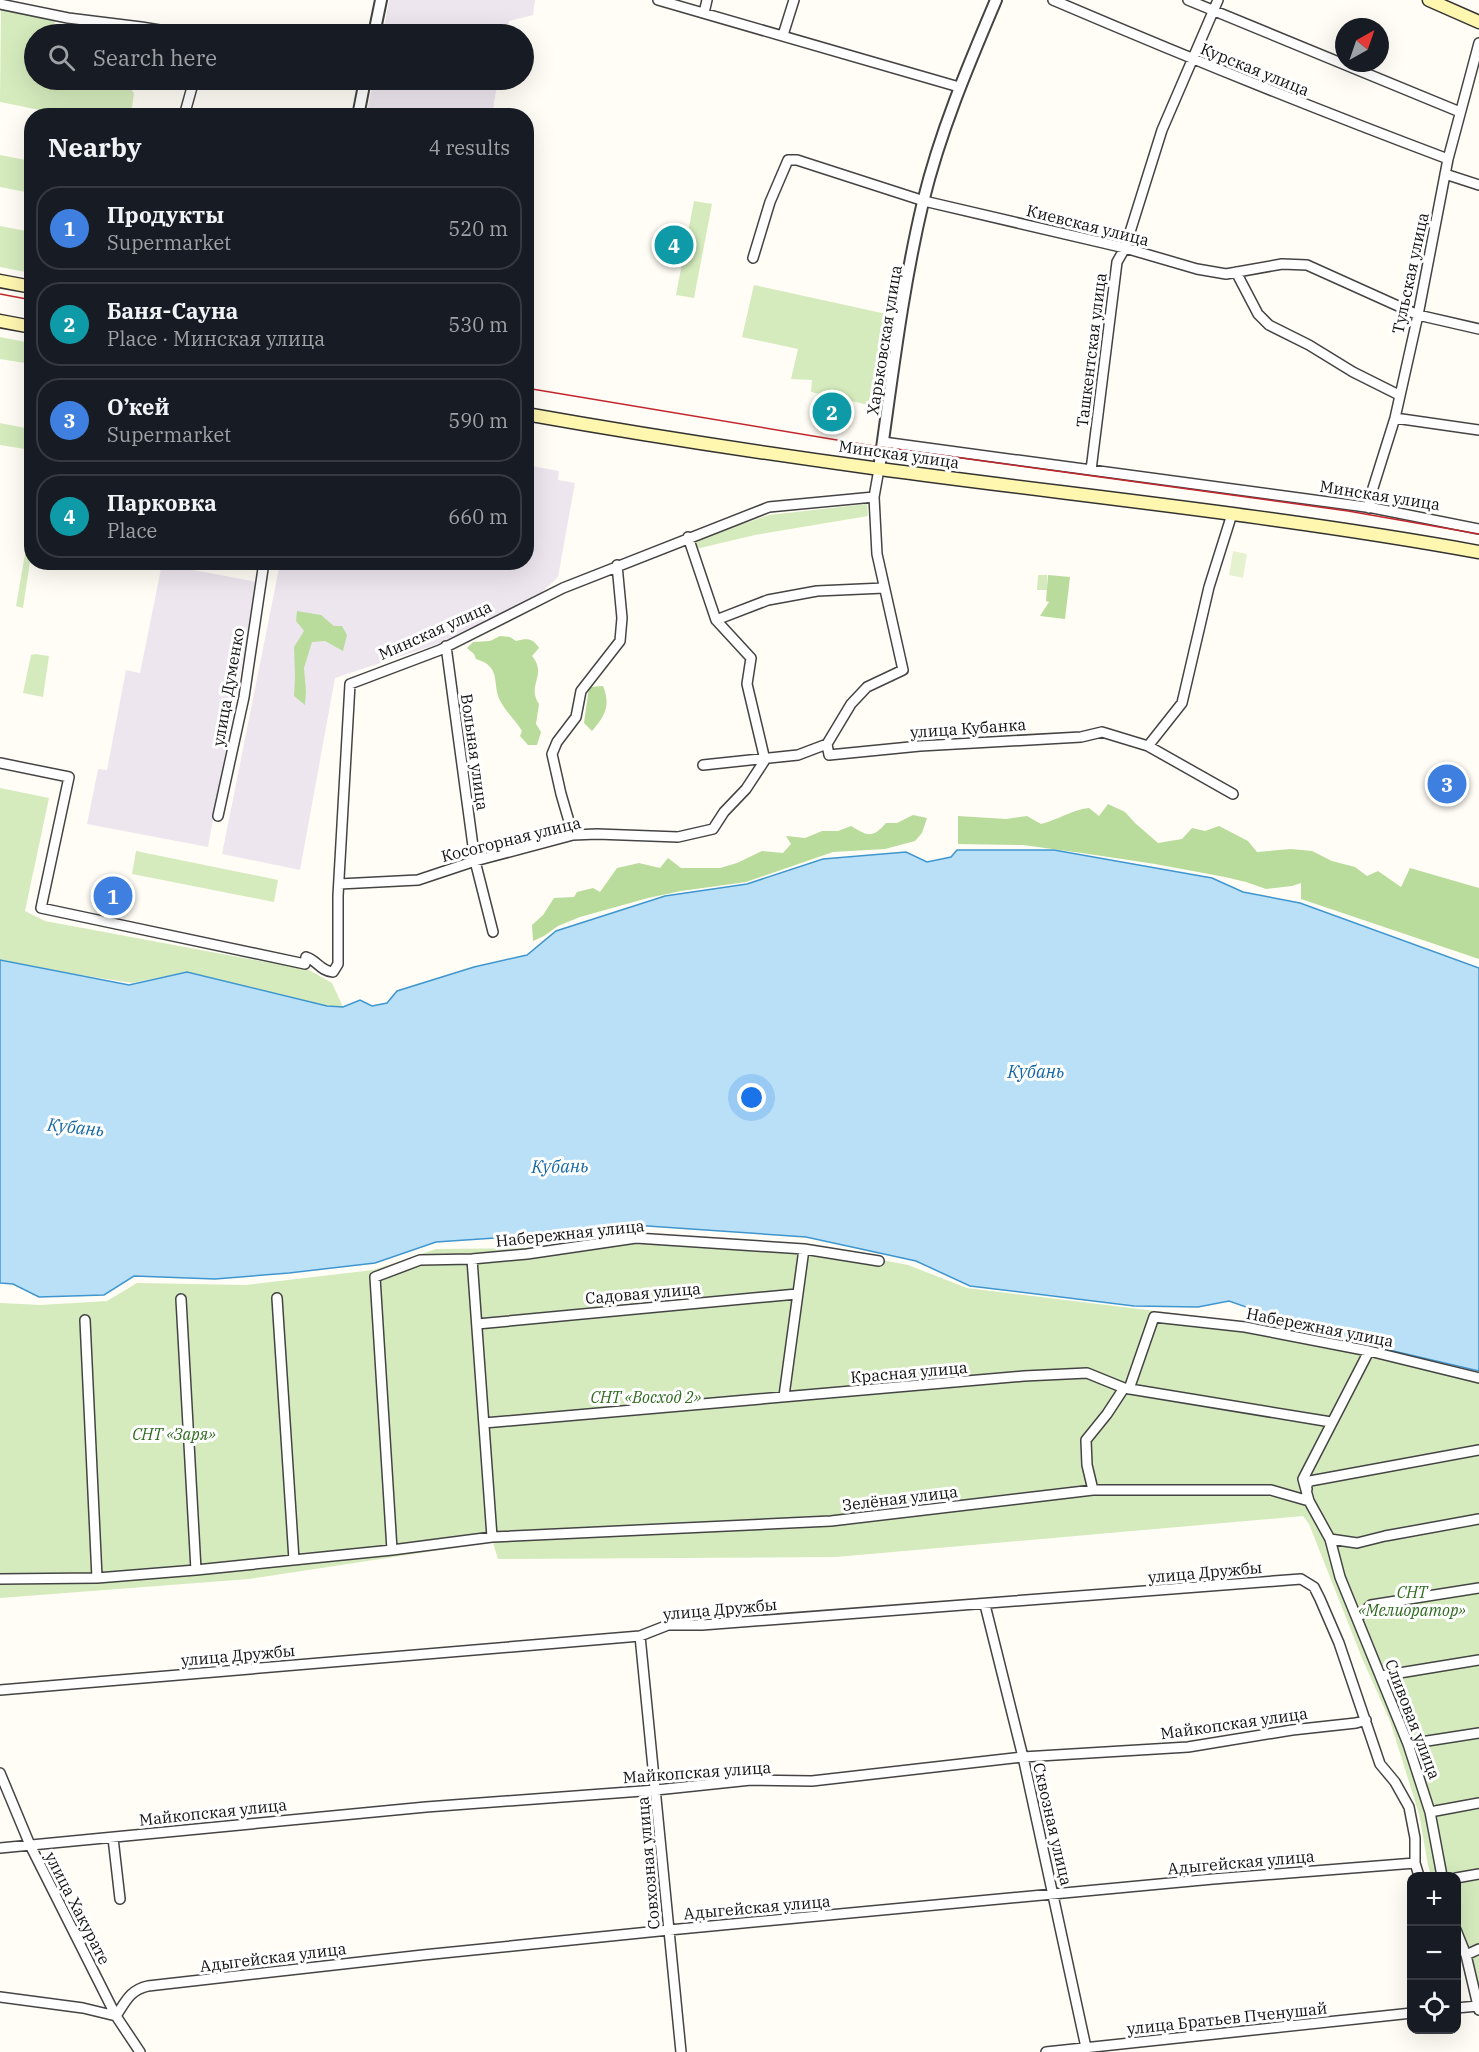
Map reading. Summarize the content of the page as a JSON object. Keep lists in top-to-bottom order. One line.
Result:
{"streets":{"main road":["Минская улица"],"street":["Курская улица","Киевская улица","Тульская улица","Харьковская улица","Ташкентская улица","улица Думенко","улица Кубанка","Вольная улица","Косогорная улица","Набережная улица","Садовая улица","Красная улица","Зелёная улица","улица Дружбы","Сливовая улица","Майкопская улица","Сквозная улица","Адыгейская улица","Совхозная улица","улица Хакурате","улица Братьев Пченушай"]},"crossings":[["Курская улица","Тульская улица"],["Курская улица","Ташкентская улица"],["Киевская улица","Тульская улица"],["Киевская улица","Харьковская улица"],["Киевская улица","Ташкентская улица"],["Тульская улица","Минская улица"],["Харьковская улица","Минская улица"],["Харьковская улица","улица Кубанка"],["Ташкентская улица","Минская улица"],["Минская улица","Вольная улица"],["Минская улица","Косогорная улица"],["Вольная улица","Косогорная улица"],["Набережная улица","Красная улица"],["Набережная улица","Зелёная улица"],["Зелёная улица","Сливовая улица"],["улица Дружбы","Майкопская улица"],["улица Дружбы","Сквозная улица"],["улица Дружбы","Совхозная улица"],["Майкопская улица","Сквозная улица"],["Майкопская улица","Совхозная улица"],["Майкопская улица","улица Хакурате"],["Сквозная улица","Адыгейская улица"],["Сквозная улица","улица Братьев Пченушай"],["Адыгейская улица","Совхозная улица"],["Адыгейская улица","улица Хакурате"]],"water":["Кубань"],"parks":["СНТ «Восход 2»","СНТ «Заря»","СНТ «Мелиоратор»"],"north":"top right","page":{"search":"Search here","heading":["Nearby","4 results"],"list":[{"mark":"1","name":"Продукты","note":"Supermarket","value":"520 m"},{"mark":"2","name":"Баня-Сауна","note":"Place · Минская улица","value":"530 m"},{"mark":"3","name":"О’кей","note":"Supermarket","value":"590 m"},{"mark":"4","name":"Парковка","note":"Place","value":"660 m"}],"pins":["4","2","3","1"],"map_buttons":["+","−"]}}
